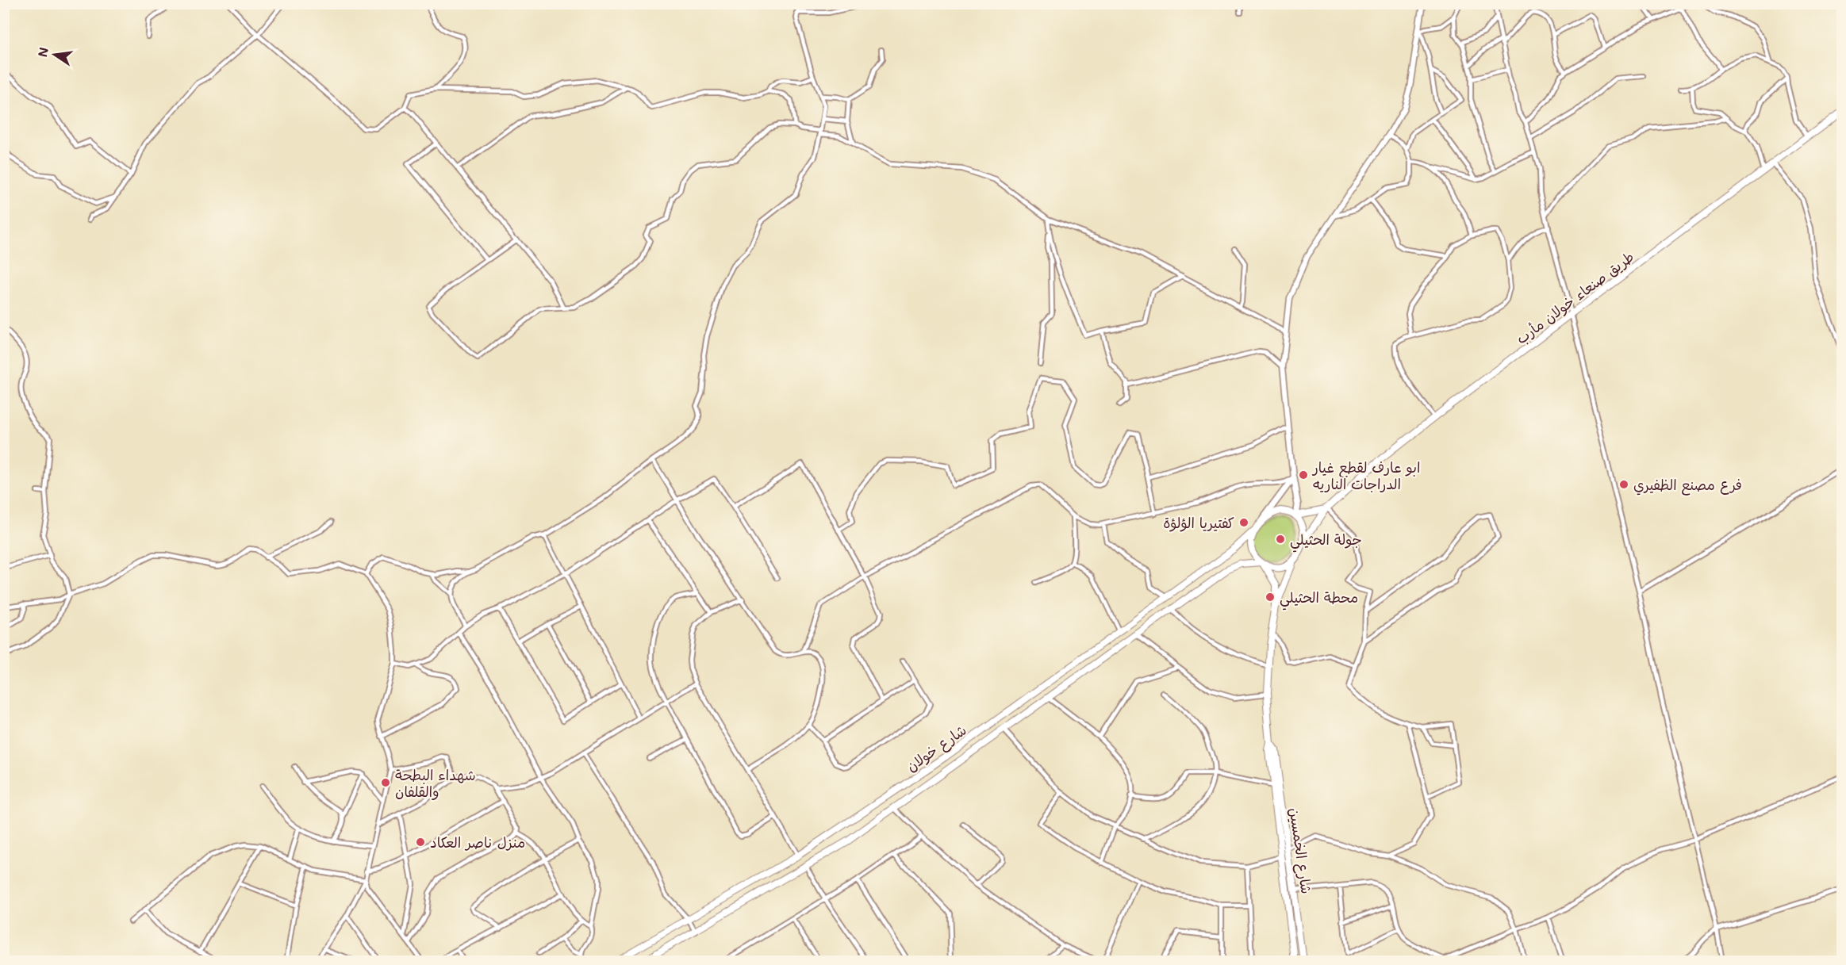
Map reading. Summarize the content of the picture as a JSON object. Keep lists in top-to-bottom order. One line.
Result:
{"streets":{"main road":["طريق صنعاء خولان مأرب","شارع خولان","شارع الخمسين"]},"crossings":[["طريق صنعاء خولان مأرب","شارع خولان"],["طريق صنعاء خولان مأرب","شارع الخمسين"],["شارع خولان","شارع الخمسين"]],"places":["ابو عارف لقطع غيار الدراجات الناريه","فرع مصنع الظفيري","كفتيريا الؤلؤة","جولة الحثيلي","محطة الحثيلي","شهداء البطحة والقلفان","منزل ناصر العكاد"],"north":"left"}
